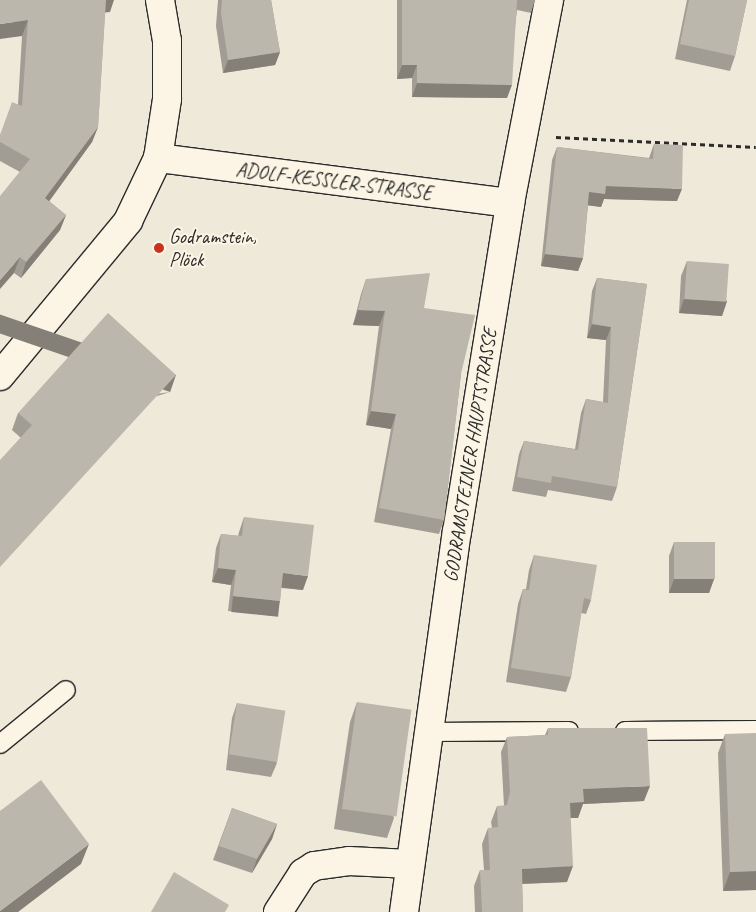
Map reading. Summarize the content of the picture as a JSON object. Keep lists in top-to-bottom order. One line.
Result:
{"streets":{"street":["ADOLF-KESSLER-STRASSE","GODRAMSTEINER HAUPTSTRASSE"]},"crossings":[["ADOLF-KESSLER-STRASSE","GODRAMSTEINER HAUPTSTRASSE"]],"places":["Godramstein, Plöck"]}
